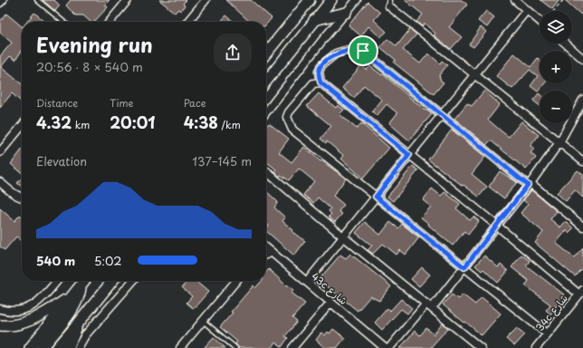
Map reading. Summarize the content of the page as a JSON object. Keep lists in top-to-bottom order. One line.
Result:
{"streets":{"street":["43c شارع","34c شارع"]},"page":{"map_buttons":["+","−"],"heading":["Evening run","20:56 · 8 × 540 m"],"stats":[["Distance","4.32 km"],["Time","20:01"],["Pace","4:38 /km"]],"chart":["Elevation","137–145 m"],"list":[{"name":"540 m","note":"5:02"}]}}
